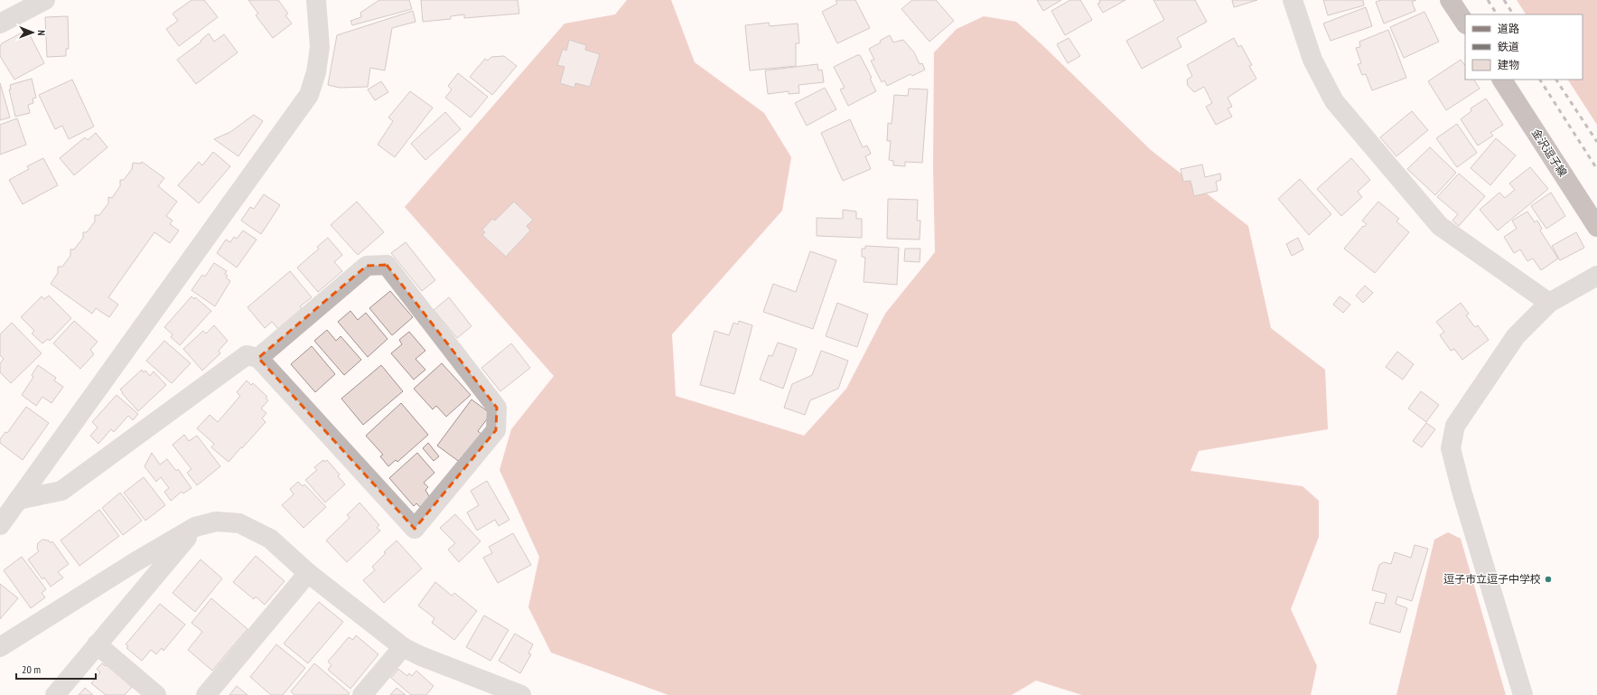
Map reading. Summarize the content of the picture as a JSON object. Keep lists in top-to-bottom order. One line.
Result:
{"streets":{"main road":["金沢逗子線"]},"places":["逗子市立逗子中学校"],"legend":["道路","鉄道","建物"],"scale_bar":"20 m","north":"right"}
